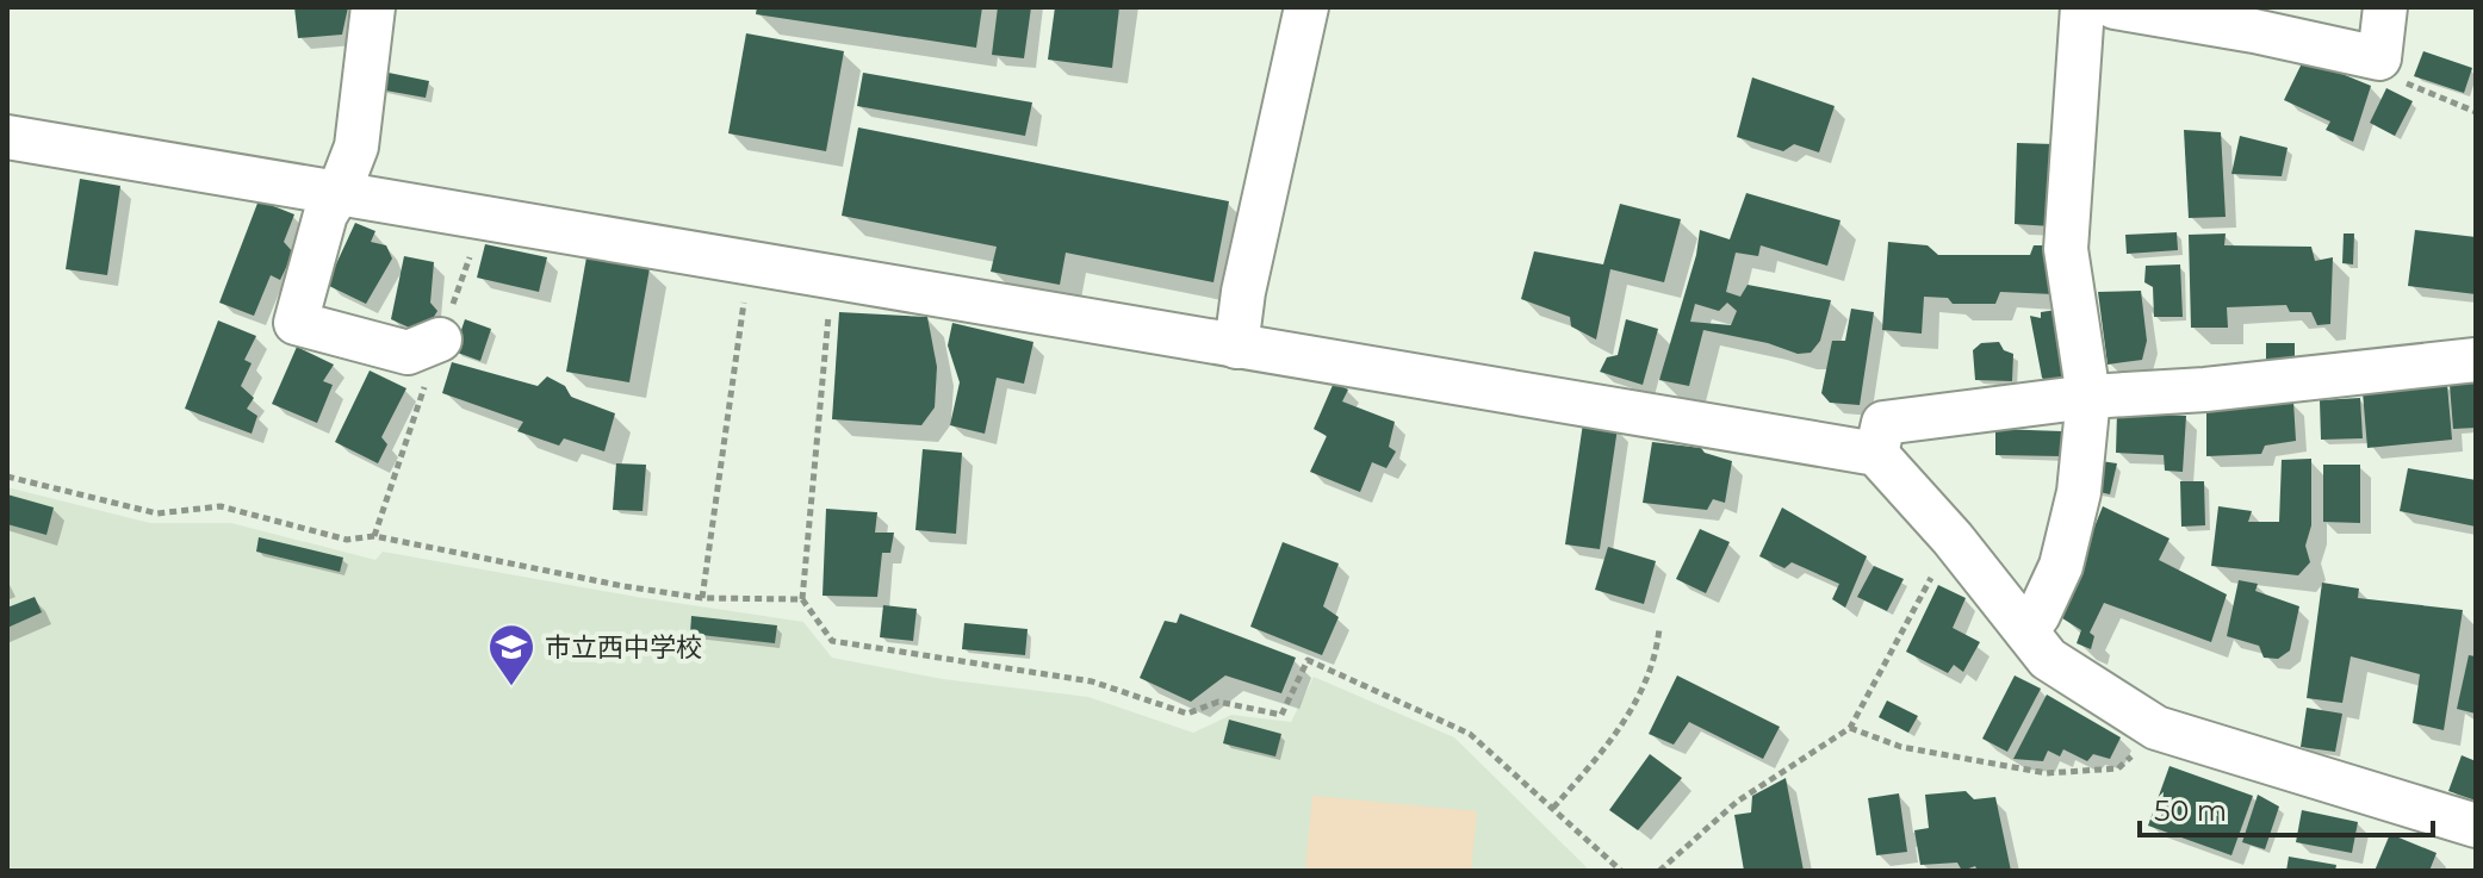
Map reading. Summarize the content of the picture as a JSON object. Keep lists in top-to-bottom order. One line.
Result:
{"places":{"school or university":["市立西中学校"]},"scale_bar":"50 m"}
